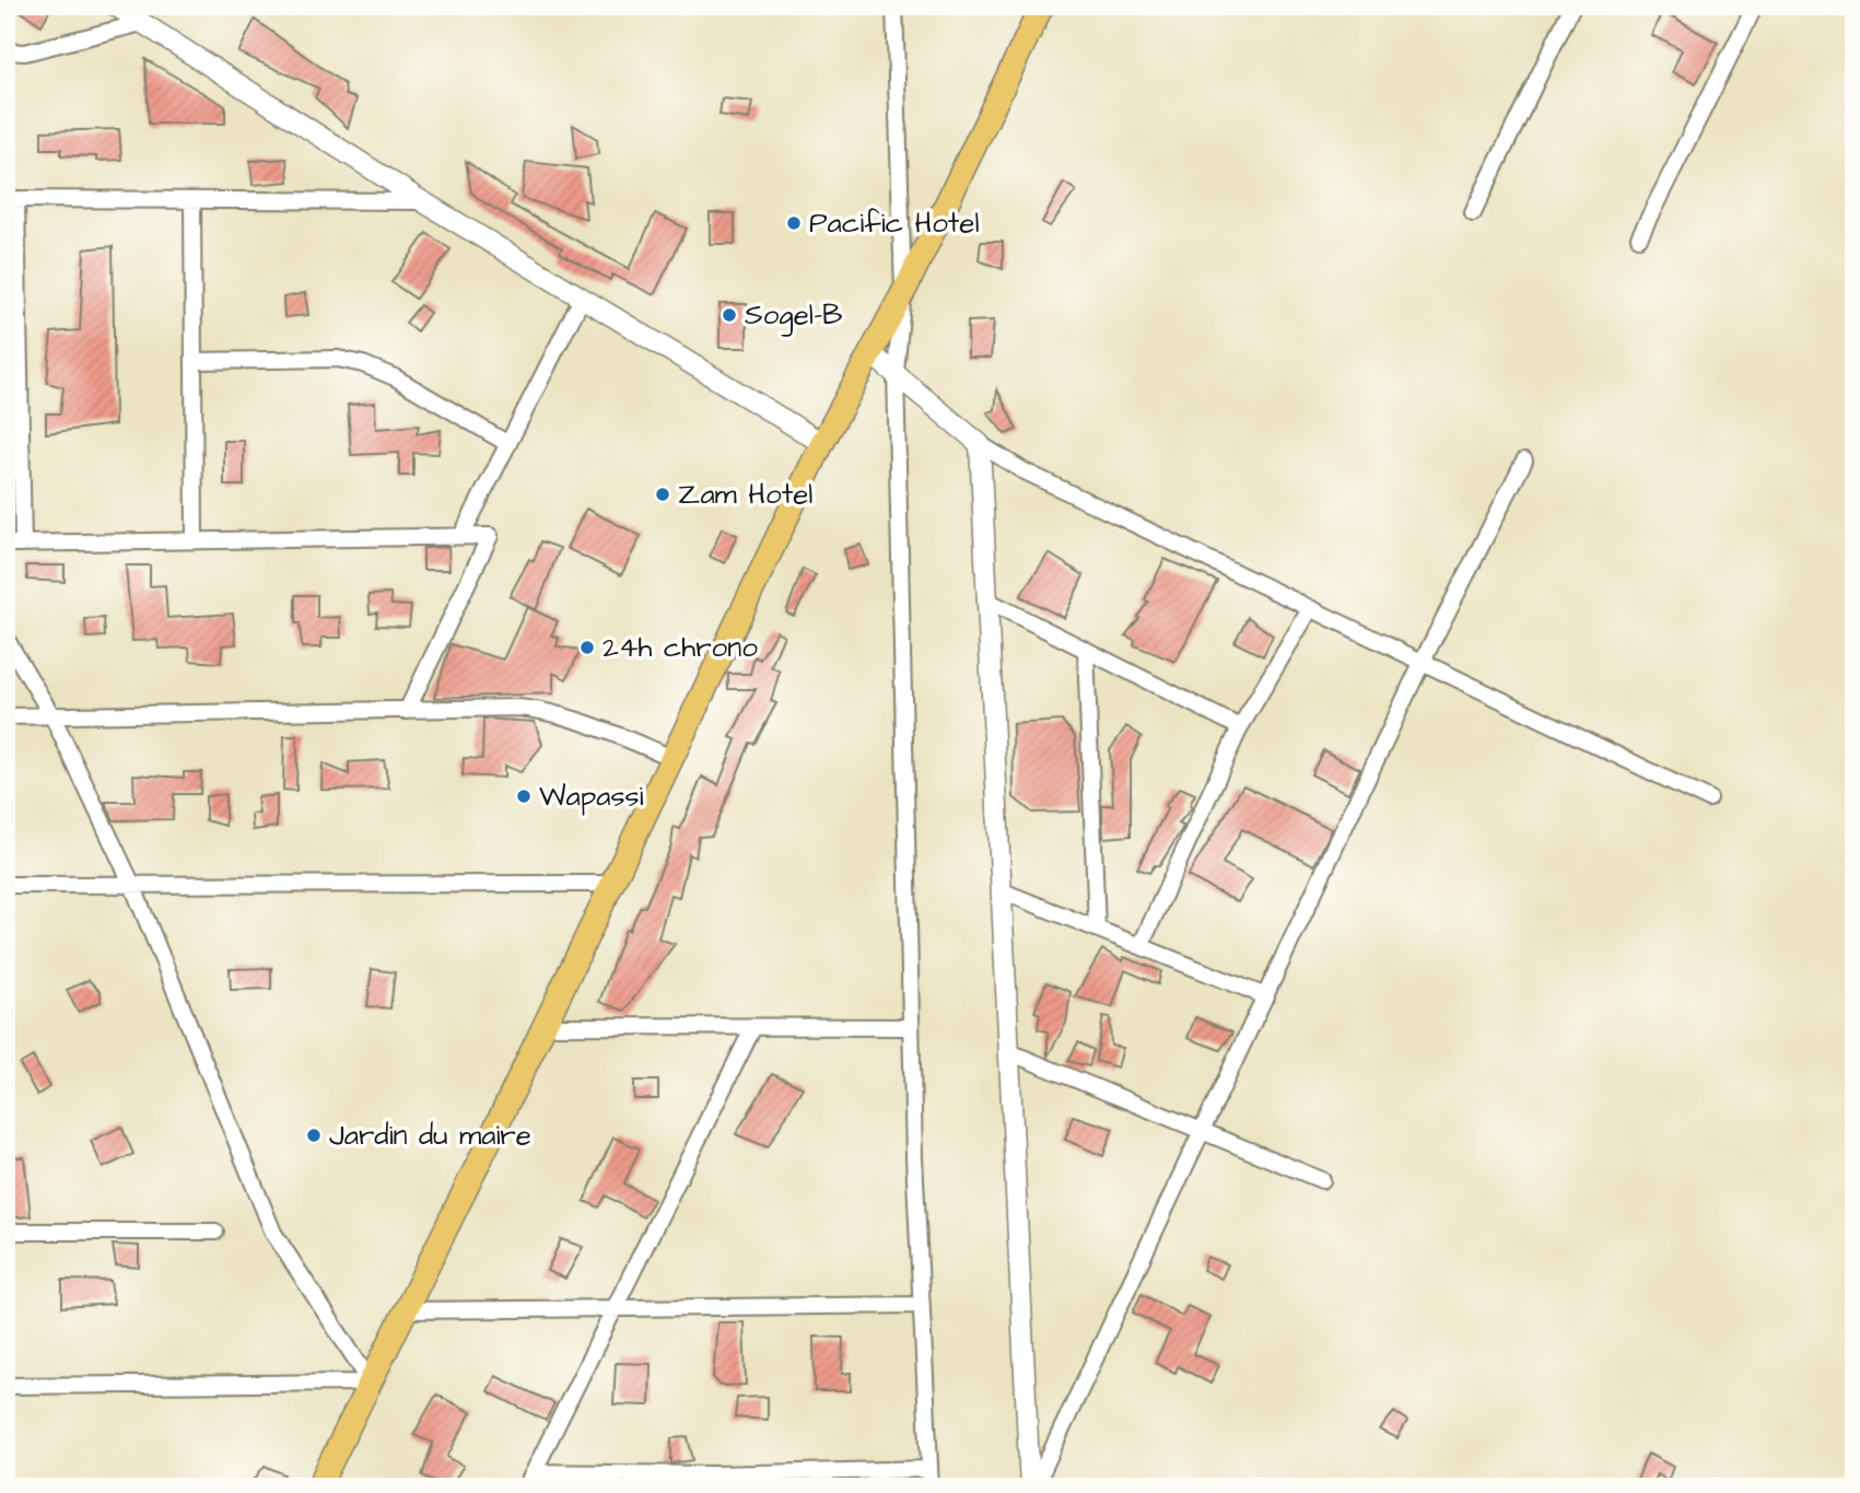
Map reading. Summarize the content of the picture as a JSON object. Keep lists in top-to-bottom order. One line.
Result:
{"places":["Pacific Hotel","Sogel-B","Zam Hotel","24h chrono","Wapassi","Jardin du maire"]}
